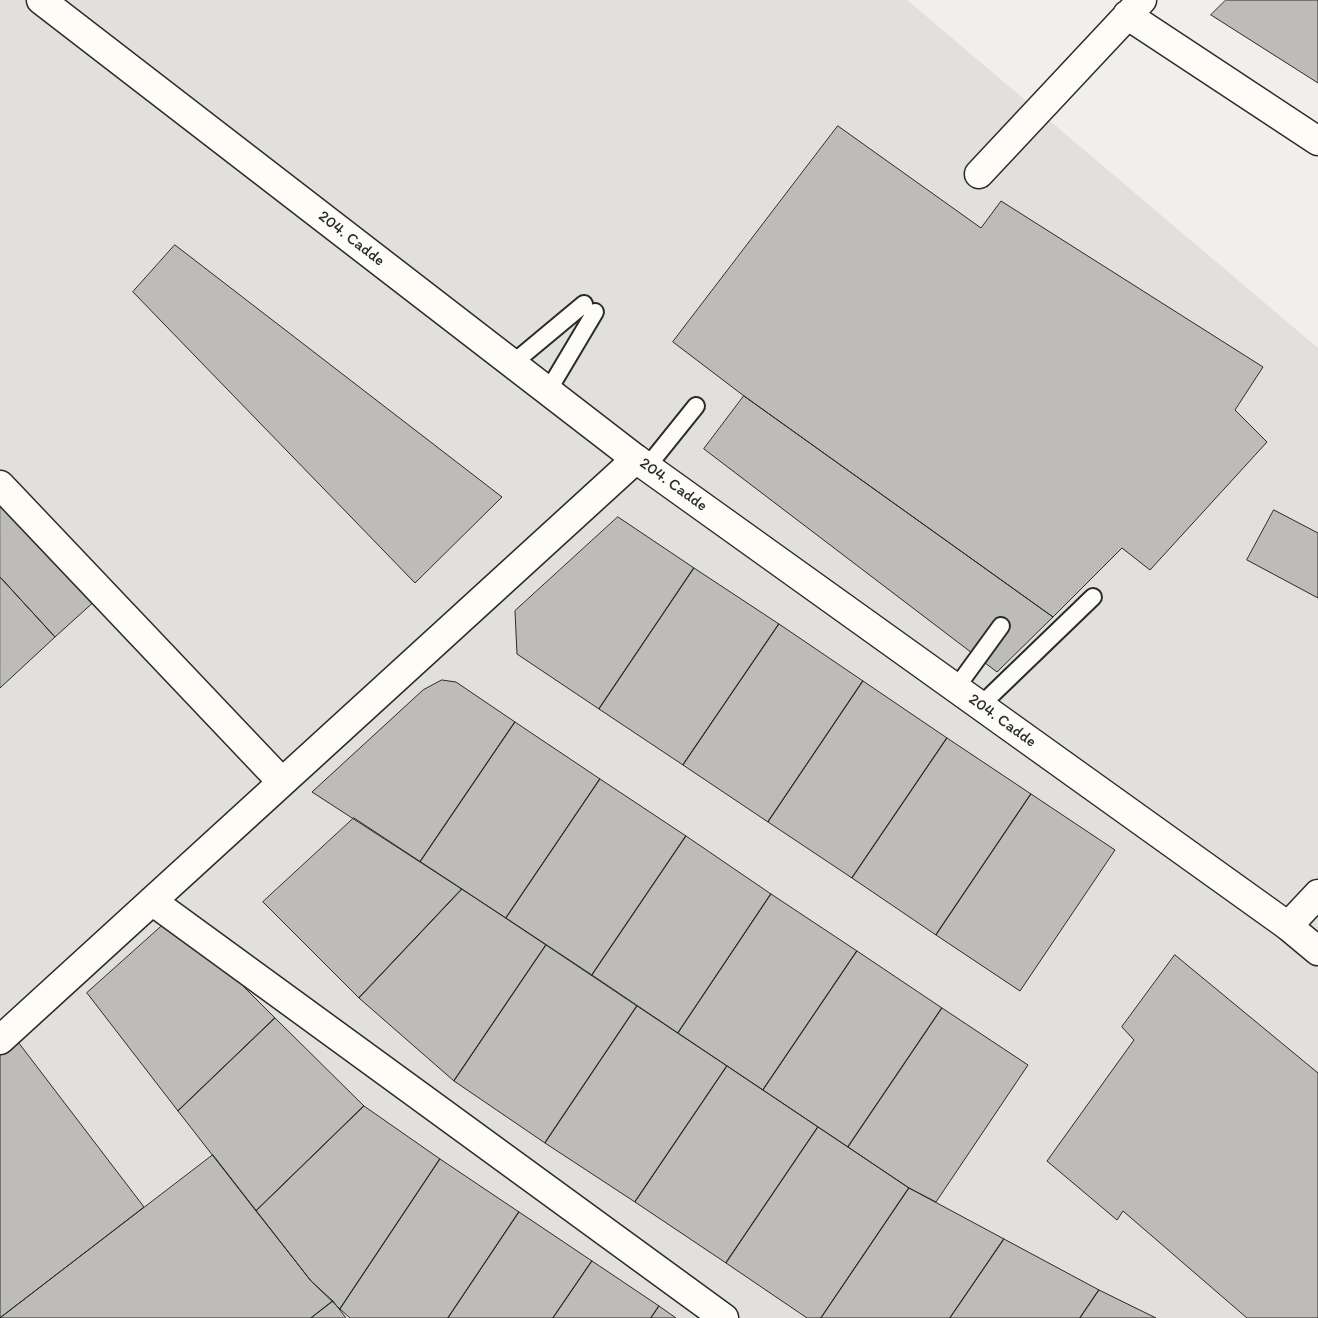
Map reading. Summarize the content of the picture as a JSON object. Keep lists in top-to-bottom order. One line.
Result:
{"streets":{"street":["204. Cadde"]}}
